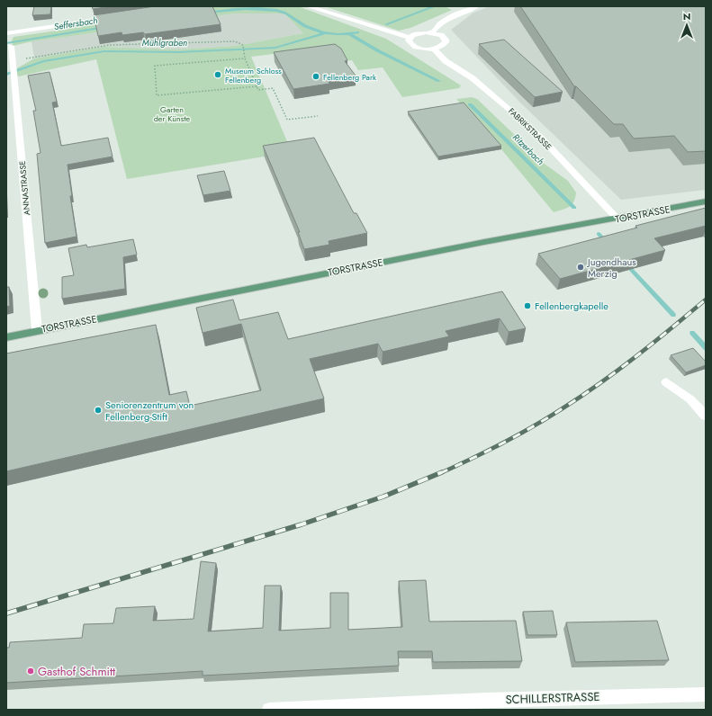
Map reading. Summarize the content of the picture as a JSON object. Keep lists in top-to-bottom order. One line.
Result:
{"streets":{"main road":["TORSTRASSE"],"street":["FABRIKSTRASSE","ANNASTRASSE","SCHILLERSTRASSE"]},"crossings":[["FABRIKSTRASSE","TORSTRASSE"],["ANNASTRASSE","TORSTRASSE"]],"water":["Seffersbach","Mühlgraben","Ritzerbach"],"parks":["Garten der Künste"],"places":["Museum Schloss Fellenberg","Fellenberg Park","Jugendhaus Merzig","Fellenbergkapelle","Seniorenzentrum von Fellenberg-Stift","Gasthof Schmitt"],"north":"top"}
